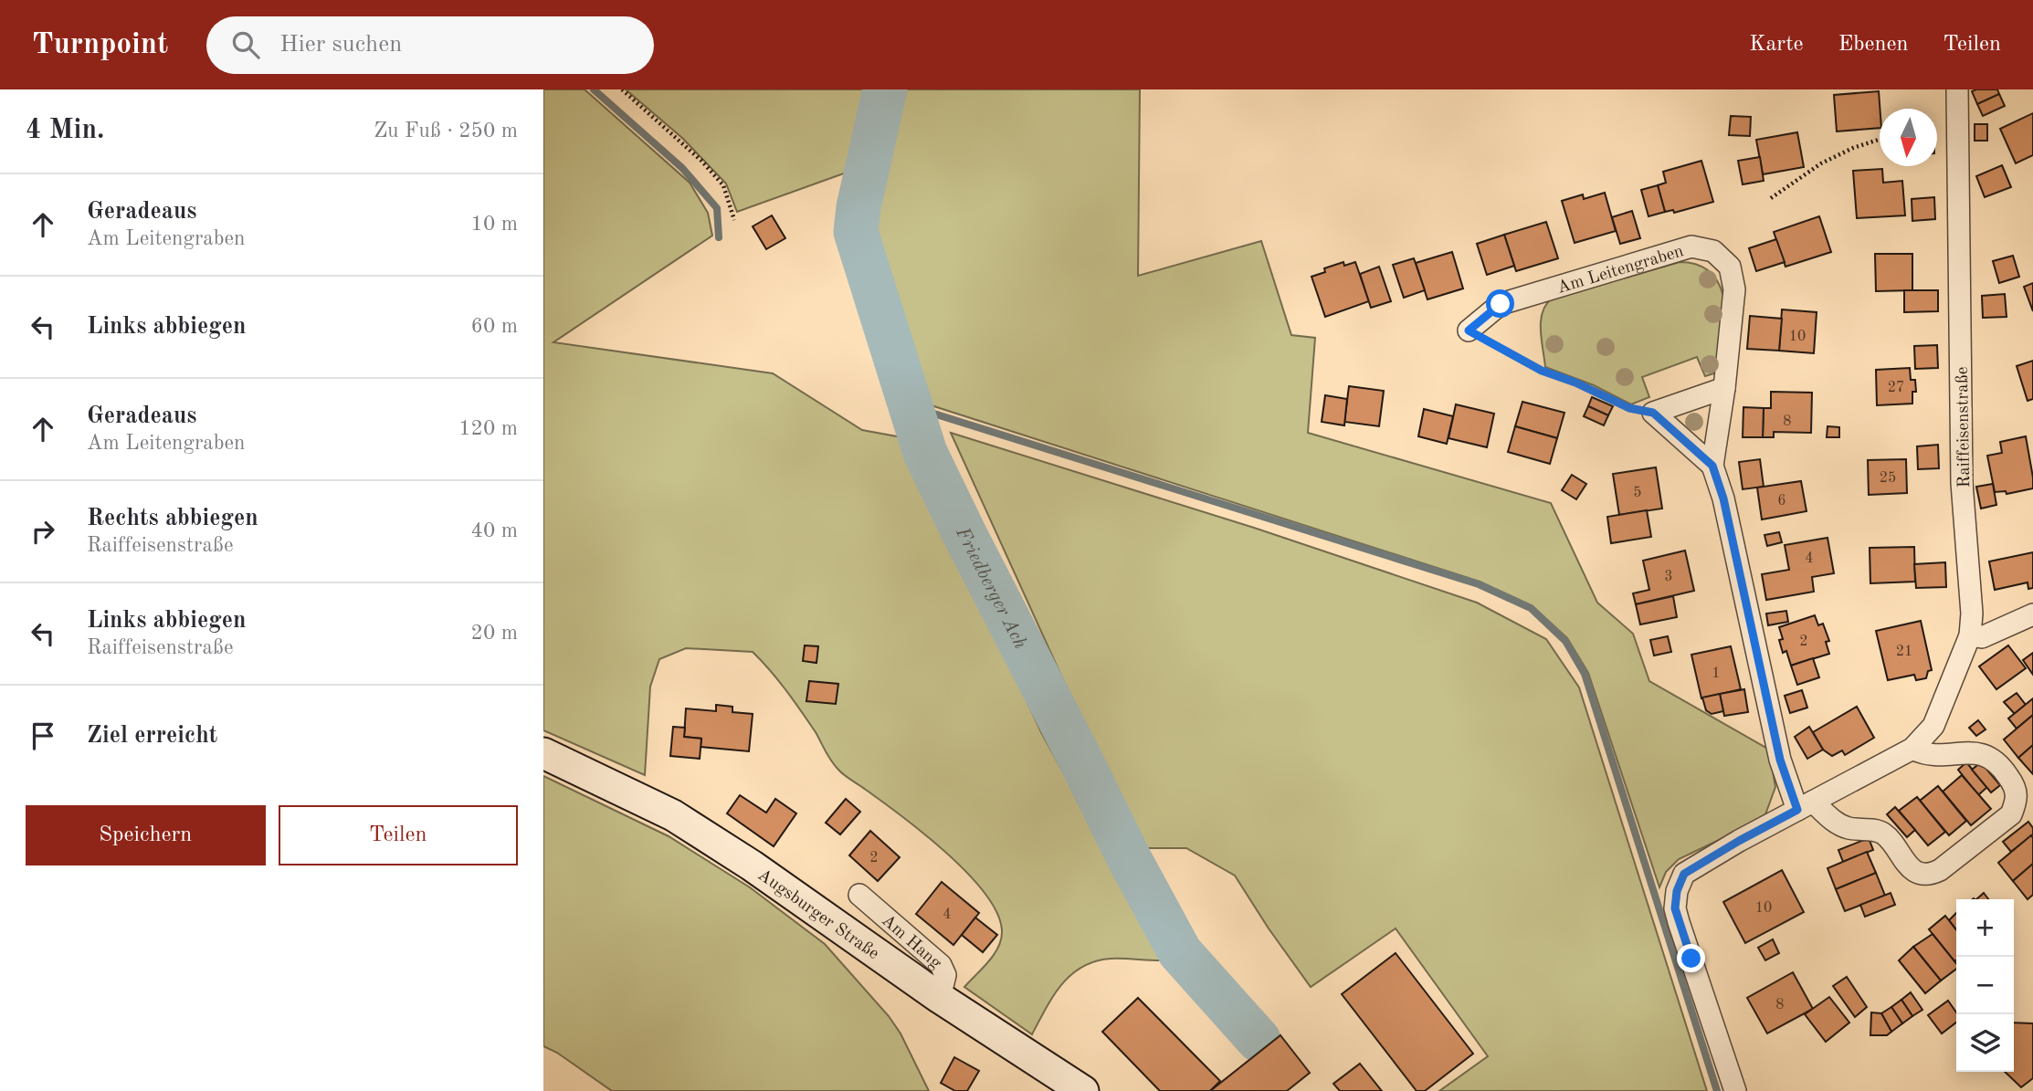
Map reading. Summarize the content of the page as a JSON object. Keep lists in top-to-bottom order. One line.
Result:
{"streets":{"main road":["Augsburger Straße"],"street":["Am Leitengraben","Raiffeisenstraße","Am Hang"]},"crossings":[["Am Leitengraben","Raiffeisenstraße"],["Augsburger Straße","Am Hang"]],"water":["Friedberger Ach"],"house_numbers":["10","27","8","25","5","6","4","3","2","21","1","2","10","4","8"],"north":"bottom","page":{"header":"Turnpoint","search":"Hier suchen","nav":["Karte","Ebenen","Teilen"],"heading":["4 Min.","Zu Fuß · 250 m"],"list":[["Geradeaus","Am Leitengraben","10 m"],["Links abbiegen","60 m"],["Geradeaus","Am Leitengraben","120 m"],["Rechts abbiegen","Raiffeisenstraße","40 m"],["Links abbiegen","Raiffeisenstraße","20 m"],"Ziel erreicht"],"buttons":["Speichern","Teilen"],"map_buttons":["+","−"]}}
